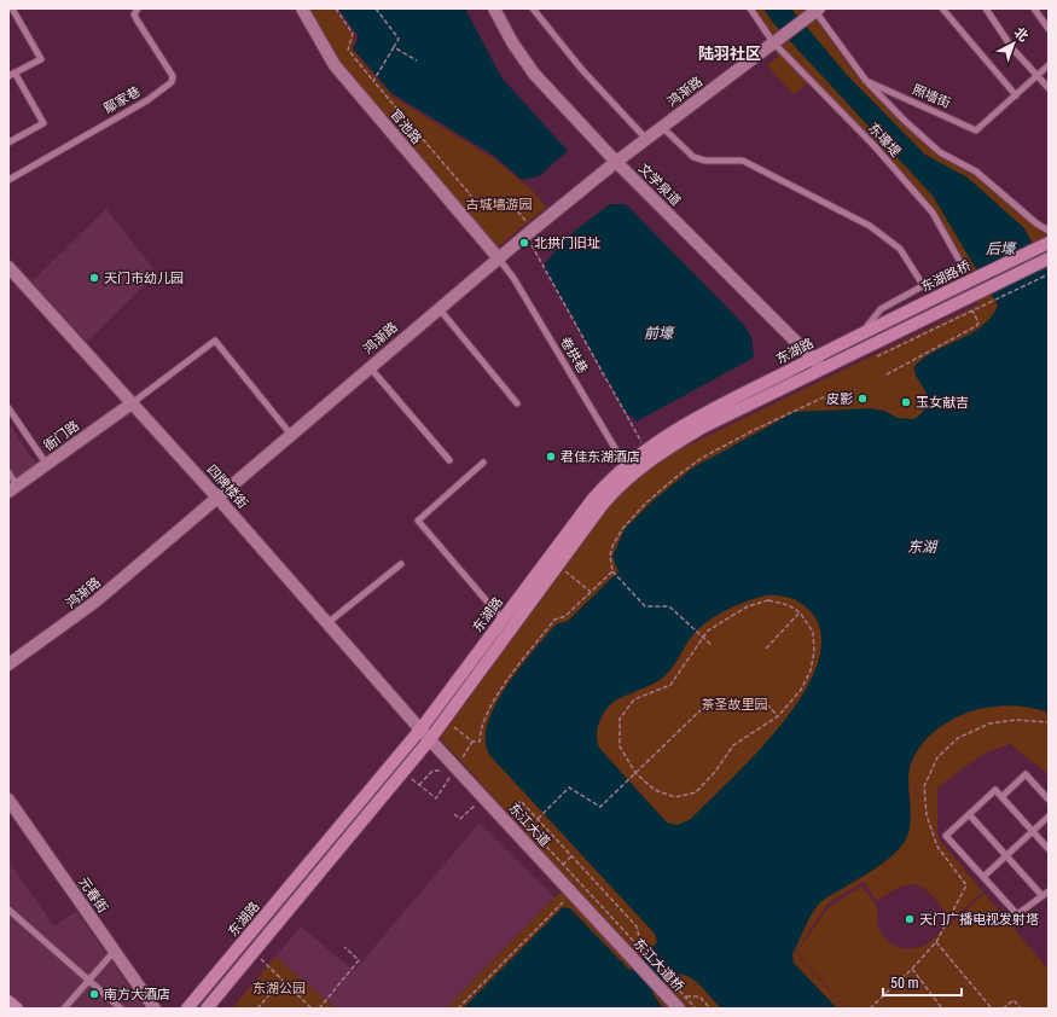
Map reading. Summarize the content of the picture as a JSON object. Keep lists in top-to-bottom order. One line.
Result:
{"streets":{"main road":["东湖路桥","东湖路"],"street":["鸿渐路","官池路","文学泉道","衙门路","四牌楼街","东江大道","元春街","东江大道桥"],"lane":["照墙街","鄢家巷","东壕堤","卷拱巷"]},"crossings":[["鸿渐路","照墙街"],["鸿渐路","官池路"],["鸿渐路","东壕堤"],["鸿渐路","文学泉道"],["鸿渐路","卷拱巷"],["鸿渐路","四牌楼街"],["官池路","卷拱巷"],["文学泉道","东湖路"],["东湖路桥","东湖路"],["东湖路","卷拱巷"],["东湖路","四牌楼街"],["东湖路","东江大道"],["衙门路","四牌楼街"],["四牌楼街","东江大道"],["东江大道","东江大道桥"]],"districts":["陆羽社区"],"water":["后壕","前壕","东湖"],"parks":["古城墙游园","茶圣故里园","东湖公园"],"places":["北拱门旧址","天门市幼儿园","皮影","玉女献吉","君佳东湖酒店","天门广播电视发射塔","南方大酒店"],"scale_bar":"50 m","north":"top right"}
